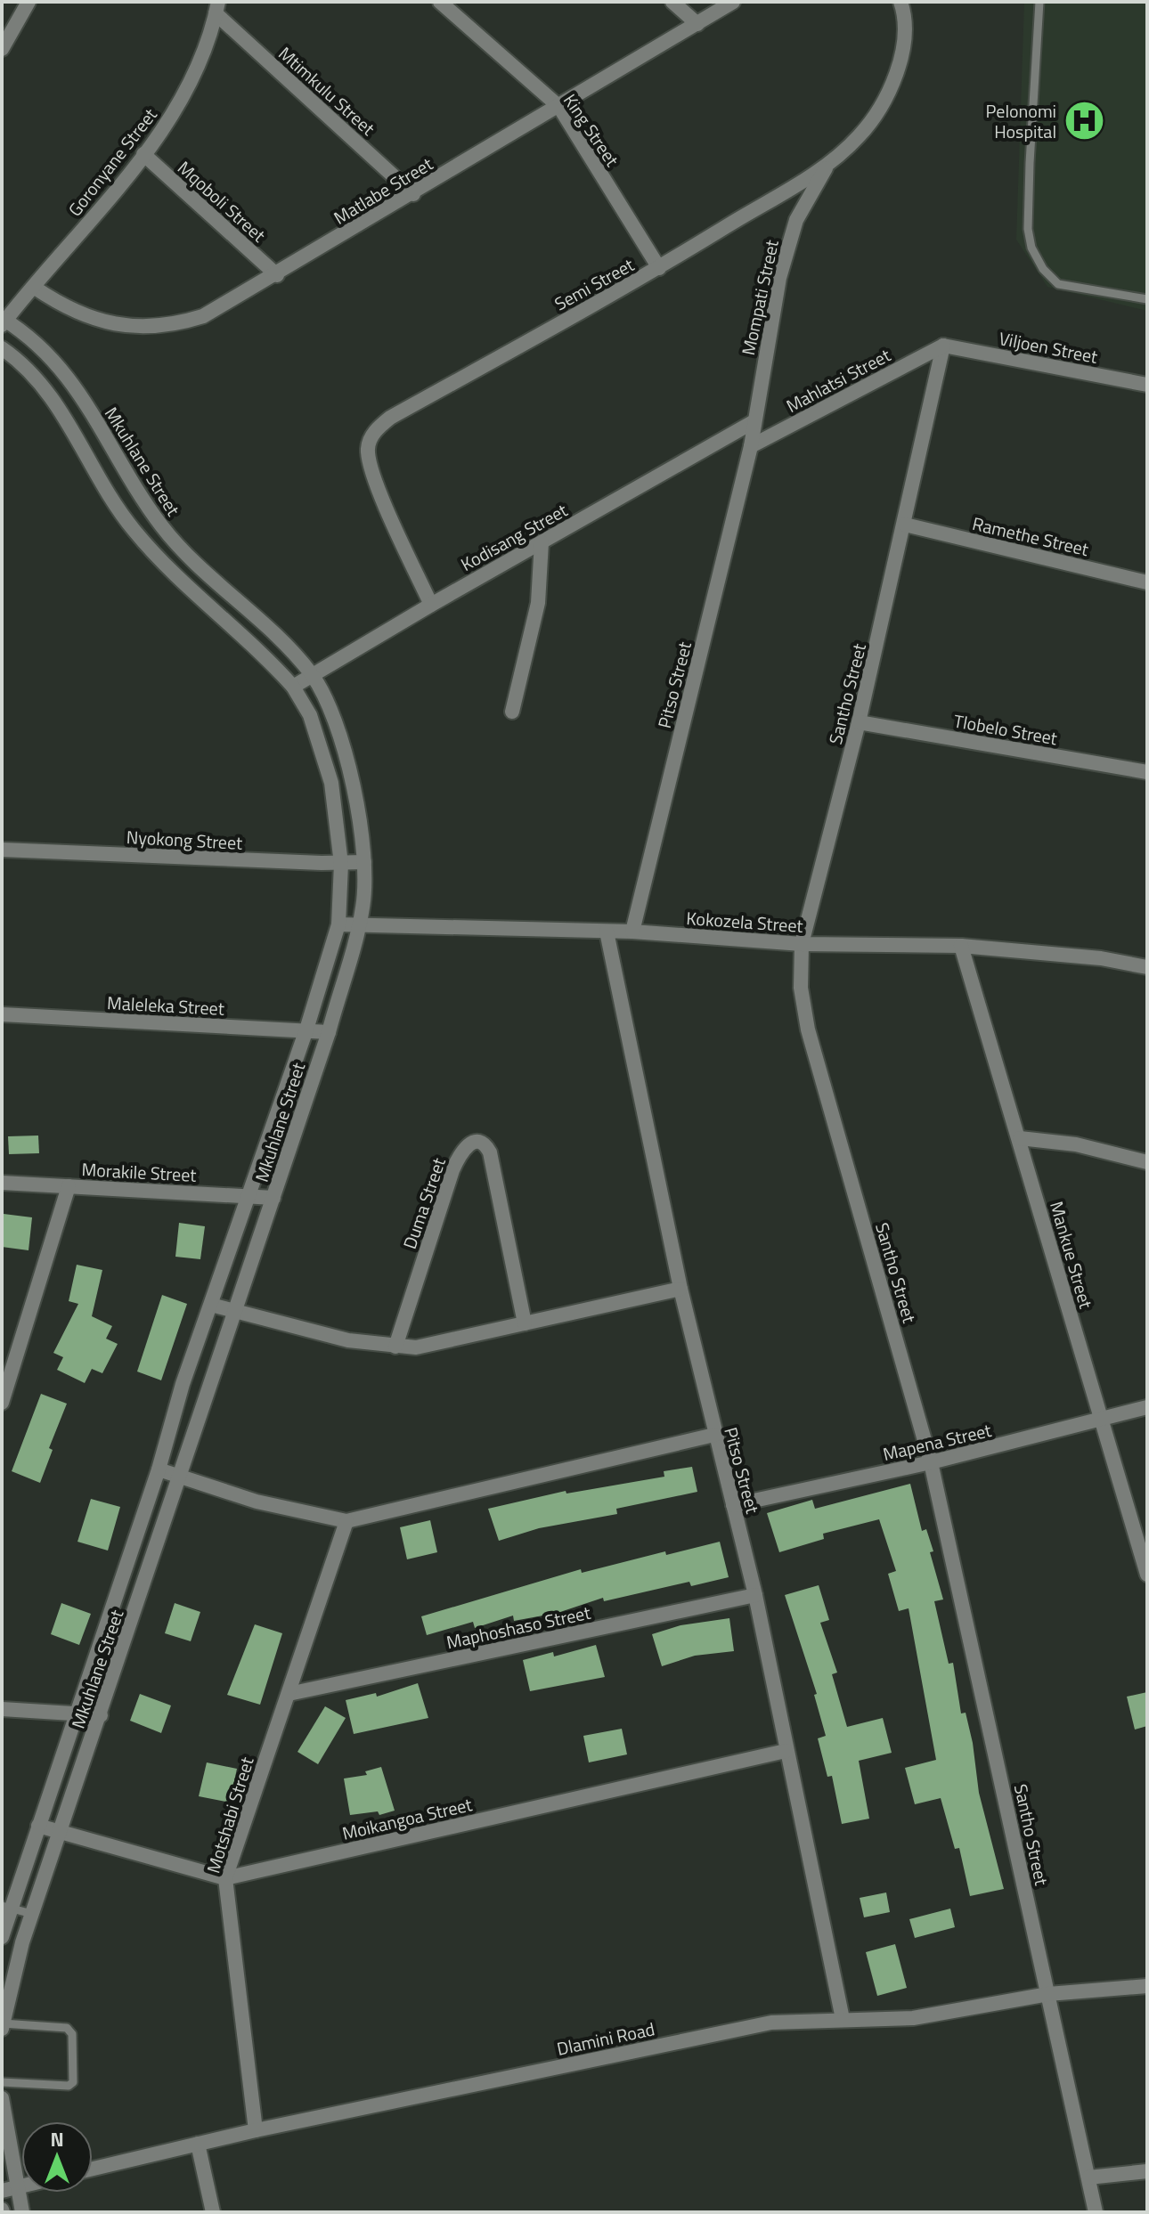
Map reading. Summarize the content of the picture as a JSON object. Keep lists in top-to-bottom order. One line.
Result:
{"streets":{"street":["Mtimkulu Street","King Street","Goronyane Street","Matlabe Street","Mqoboli Street","Semi Street","Mompati Street","Viljoen Street","Mahlatsi Street","Mkuhlane Street","Ramethe Street","Kodisang Street","Pitso Street","Santho Street","Tlobelo Street","Nyokong Street","Kokozela Street","Maleleka Street","Morakile Street","Duma Street","Mankue Street","Mapena Street","Maphoshaso Street","Motshabi Street","Moikangoa Street","Dlamini Road"]},"crossings":[["Mtimkulu Street","Goronyane Street"],["Mtimkulu Street","Matlabe Street"],["King Street","Matlabe Street"],["King Street","Semi Street"],["Goronyane Street","Matlabe Street"],["Goronyane Street","Mqoboli Street"],["Goronyane Street","Mkuhlane Street"],["Matlabe Street","Mqoboli Street"],["Semi Street","Mompati Street"],["Semi Street","Kodisang Street"],["Mompati Street","Mahlatsi Street"],["Mompati Street","Kodisang Street"],["Mompati Street","Pitso Street"],["Viljoen Street","Mahlatsi Street"],["Viljoen Street","Santho Street"],["Mahlatsi Street","Pitso Street"],["Mahlatsi Street","Santho Street"],["Mkuhlane Street","Kodisang Street"],["Mkuhlane Street","Nyokong Street"],["Mkuhlane Street","Kokozela Street"],["Mkuhlane Street","Maleleka Street"],["Mkuhlane Street","Morakile Street"],["Mkuhlane Street","Moikangoa Street"],["Ramethe Street","Santho Street"],["Pitso Street","Kokozela Street"],["Pitso Street","Mapena Street"],["Pitso Street","Maphoshaso Street"],["Pitso Street","Moikangoa Street"],["Pitso Street","Dlamini Road"],["Santho Street","Tlobelo Street"],["Santho Street","Kokozela Street"],["Santho Street","Mapena Street"],["Santho Street","Dlamini Road"],["Kokozela Street","Mankue Street"],["Mankue Street","Mapena Street"],["Maphoshaso Street","Motshabi Street"],["Motshabi Street","Moikangoa Street"],["Motshabi Street","Dlamini Road"]],"places":{"hospital":["Pelonomi Hospital"]},"north":"top"}
